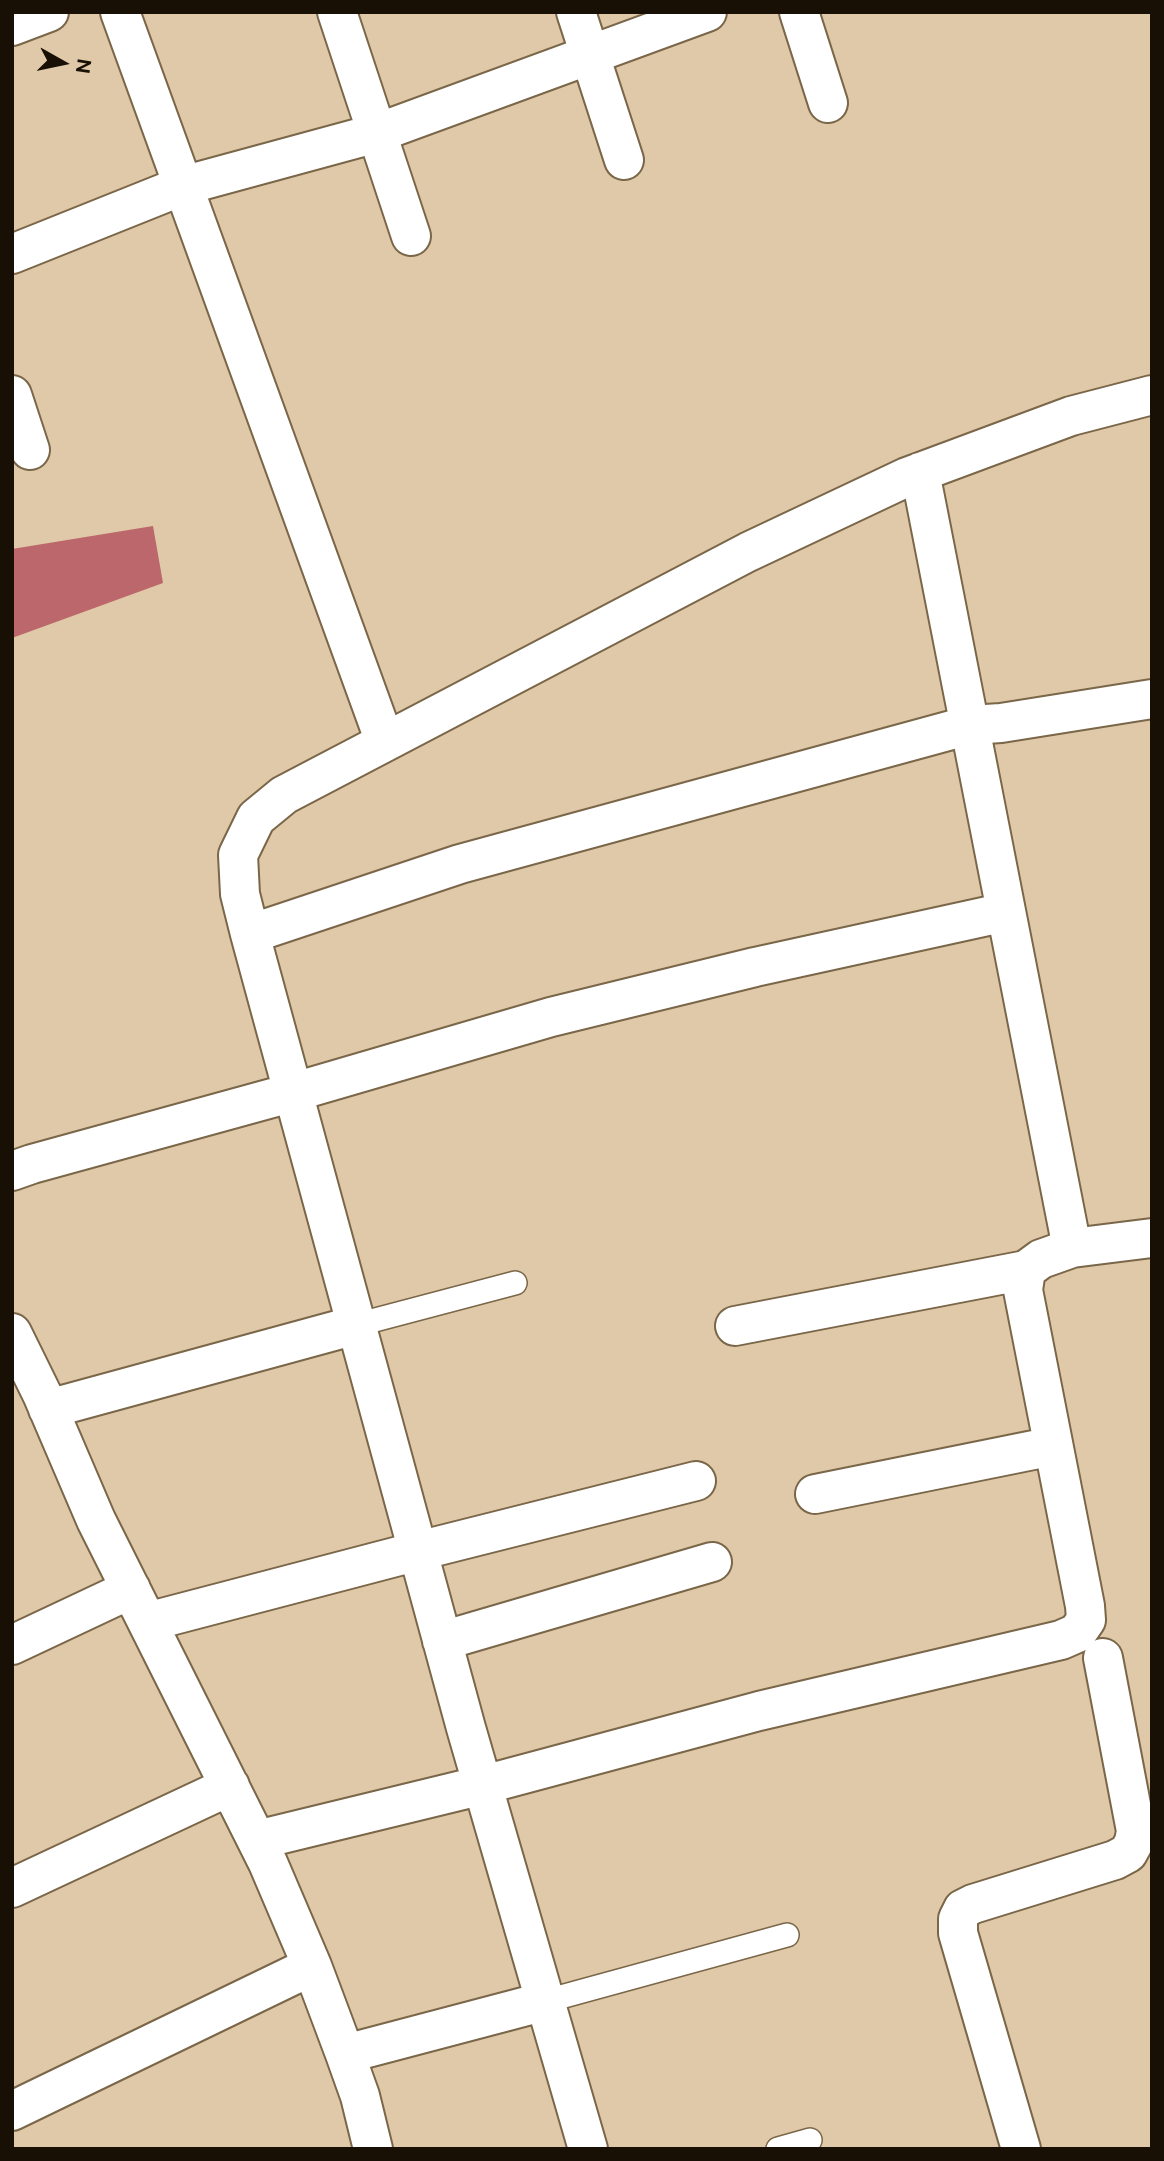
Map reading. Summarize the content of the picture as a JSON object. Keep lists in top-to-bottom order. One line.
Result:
{"north":"right"}
